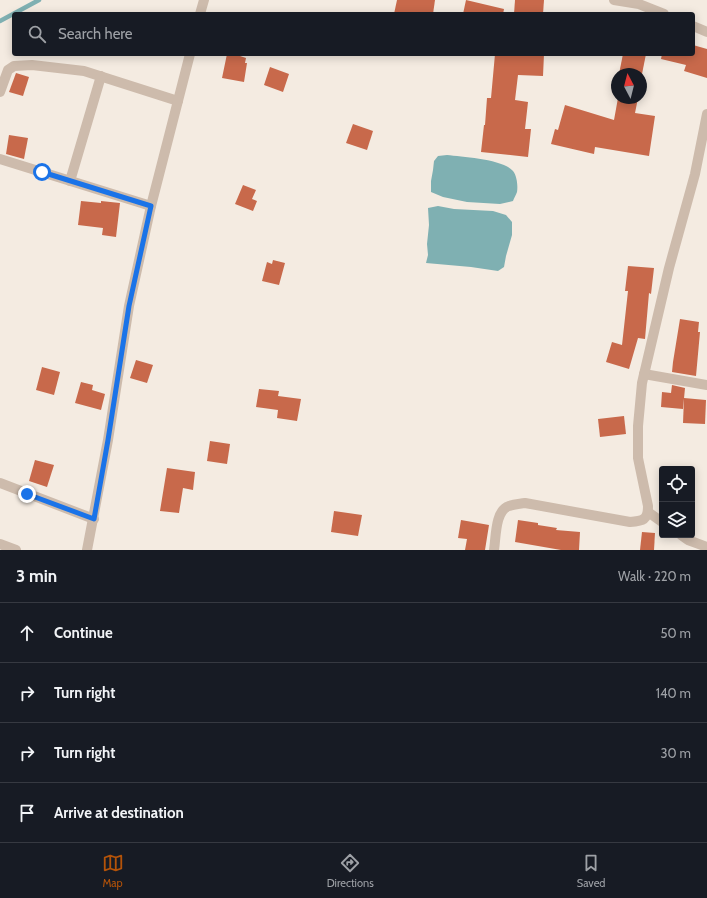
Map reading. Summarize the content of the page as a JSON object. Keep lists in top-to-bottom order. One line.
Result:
{"north":"top","page":{"search":"Search here","heading":["3 min","Walk · 220 m"],"list":[["Continue","50 m"],["Turn right","140 m"],["Turn right","30 m"],"Arrive at destination"],"nav":["Map","Directions","Saved"]}}
